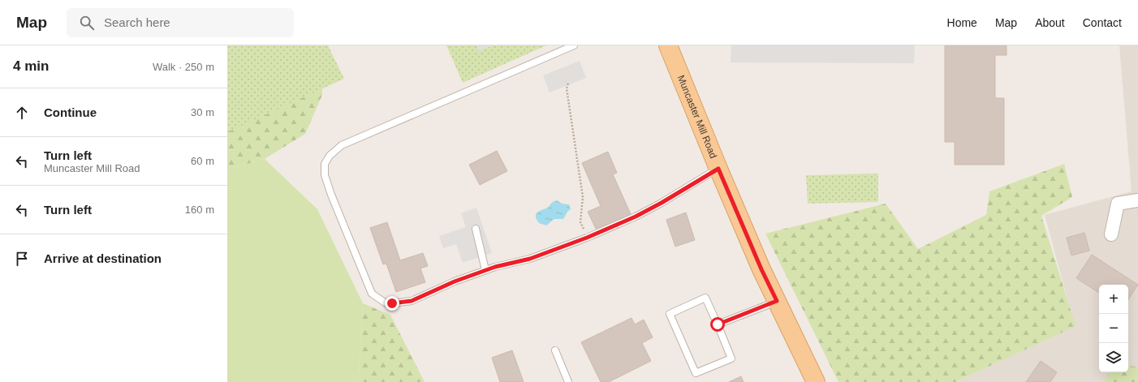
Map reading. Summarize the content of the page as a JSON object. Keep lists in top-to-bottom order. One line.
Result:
{"streets":{"main road":["Muncaster Mill Road"]},"page":{"header":"Map","search":"Search here","nav":["Home","Map","About","Contact"],"heading":["4 min","Walk · 250 m"],"list":[["Continue","30 m"],["Turn left","Muncaster Mill Road","60 m"],["Turn left","160 m"],"Arrive at destination"],"map_buttons":["+","−"]}}
